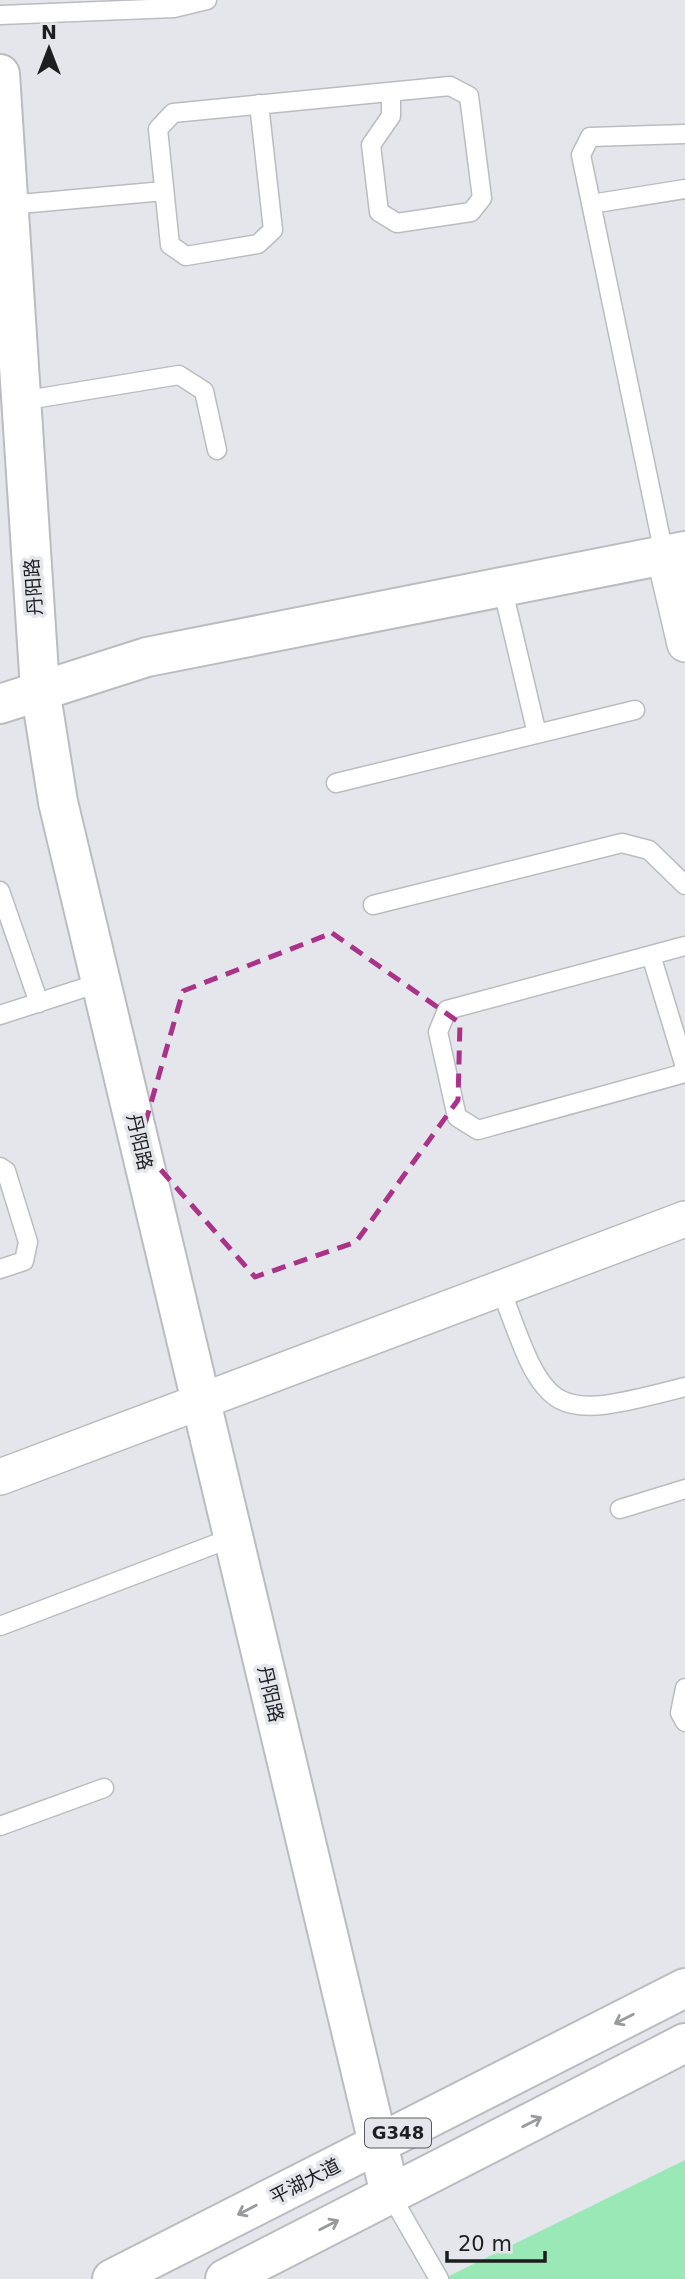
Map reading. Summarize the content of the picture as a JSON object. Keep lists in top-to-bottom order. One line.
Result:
{"streets":{"main road":["丹阳路","G348","平湖大道"]},"crossings":[["丹阳路","G348"],["丹阳路","平湖大道"]],"scale_bar":"20 m","north":"top"}
